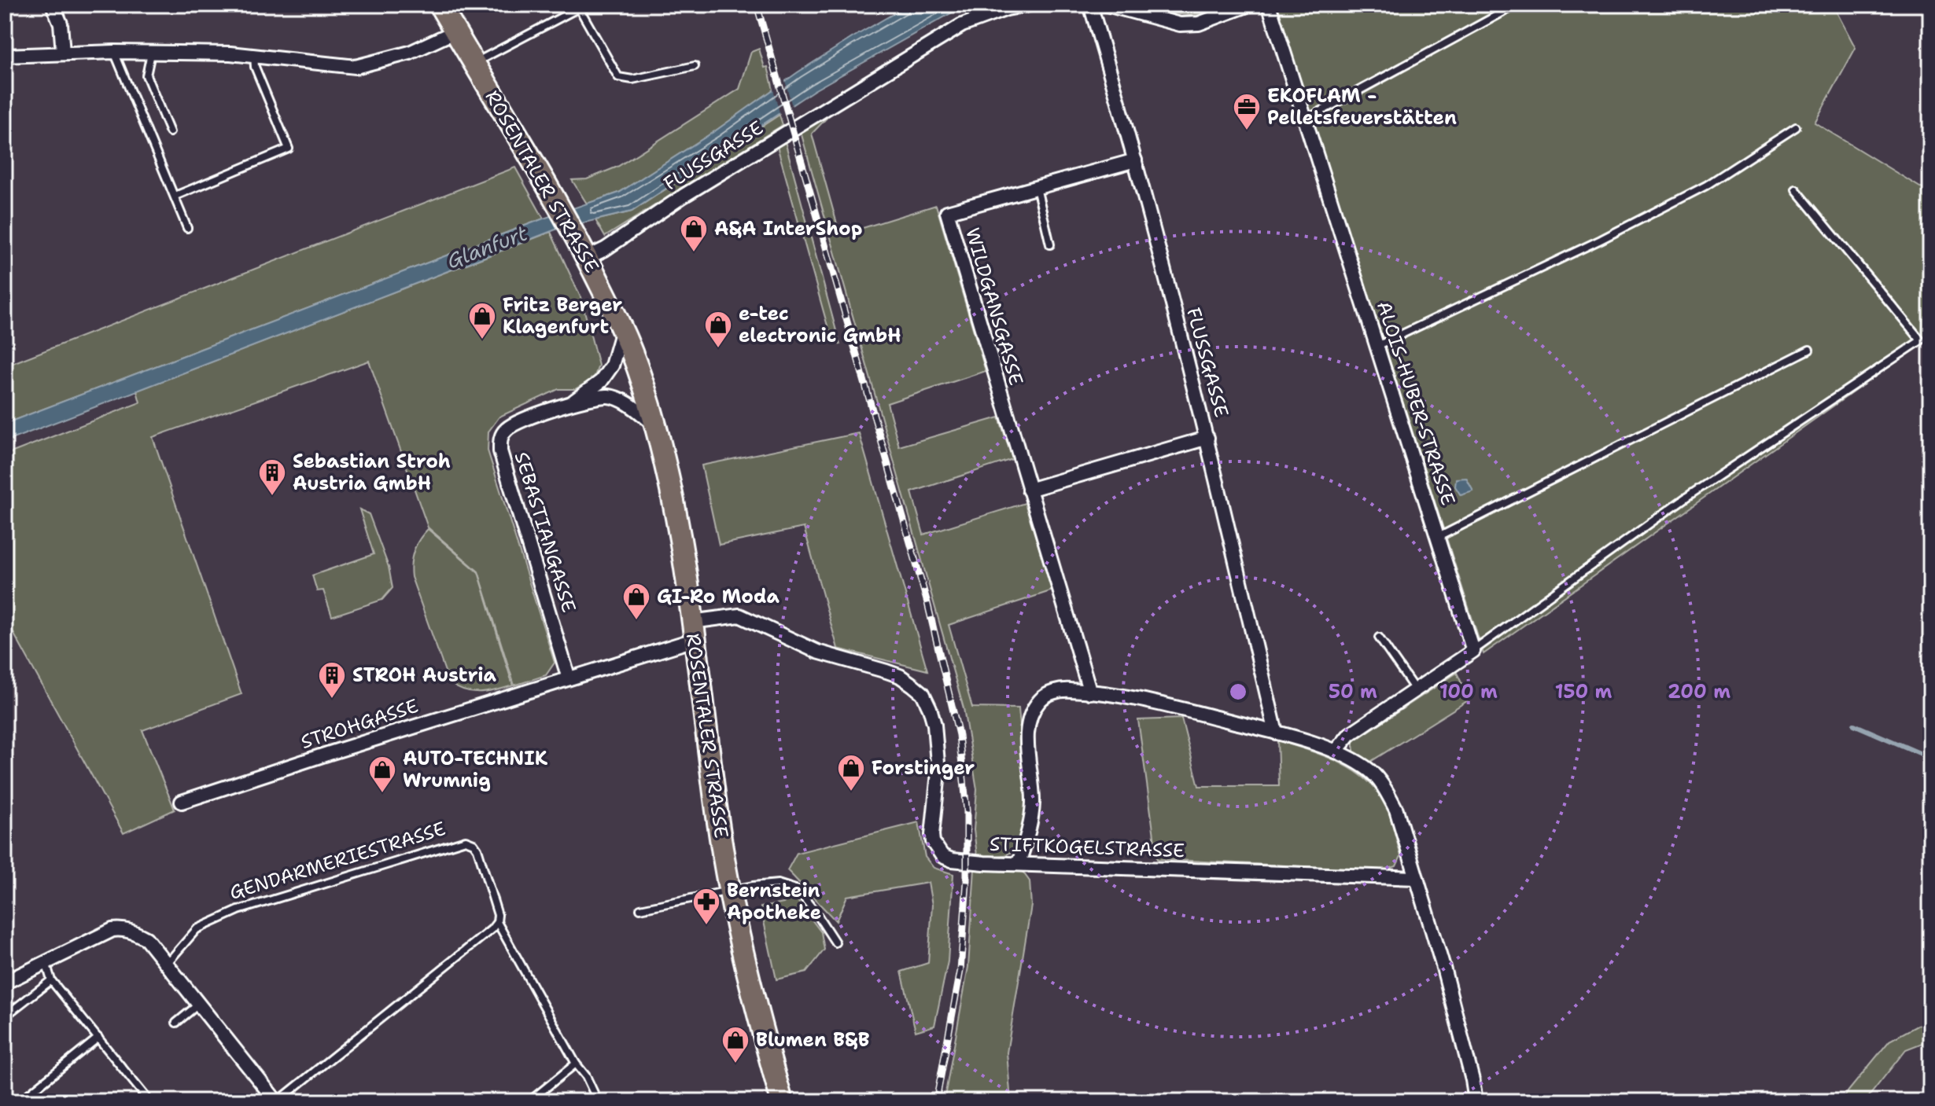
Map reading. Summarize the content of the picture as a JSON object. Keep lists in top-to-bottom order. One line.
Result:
{"streets":{"main road":["ROSENTALER STRASSE"],"street":["FLUSSGASSE","WILDGANSGASSE","ALOIS-HUBER-STRASSE","SEBASTIANGASSE","STROHGASSE","STIFTKOGELSTRASSE"],"lane":["GENDARMERIESTRASSE"]},"crossings":[["FLUSSGASSE","ROSENTALER STRASSE"],["FLUSSGASSE","WILDGANSGASSE"],["ROSENTALER STRASSE","SEBASTIANGASSE"],["ROSENTALER STRASSE","STROHGASSE"],["ROSENTALER STRASSE","STIFTKOGELSTRASSE"],["SEBASTIANGASSE","STROHGASSE"],["STROHGASSE","STIFTKOGELSTRASSE"]],"water":["Glanfurt"],"places":{"office":["EKOFLAM - Pelletsfeuerstätten"],"shop":["A&A InterShop","Fritz Berger Klagenfurt","e-tec electronic GmbH","GI-Ro Moda","Forstinger","AUTO-TECHNIK Wrumnig","Blumen B&B"],"building":["Sebastian Stroh Austria GmbH","STROH Austria"],"pharmacy":["Bernstein Apotheke"]},"rings":["50 m","100 m","150 m","200 m"]}
